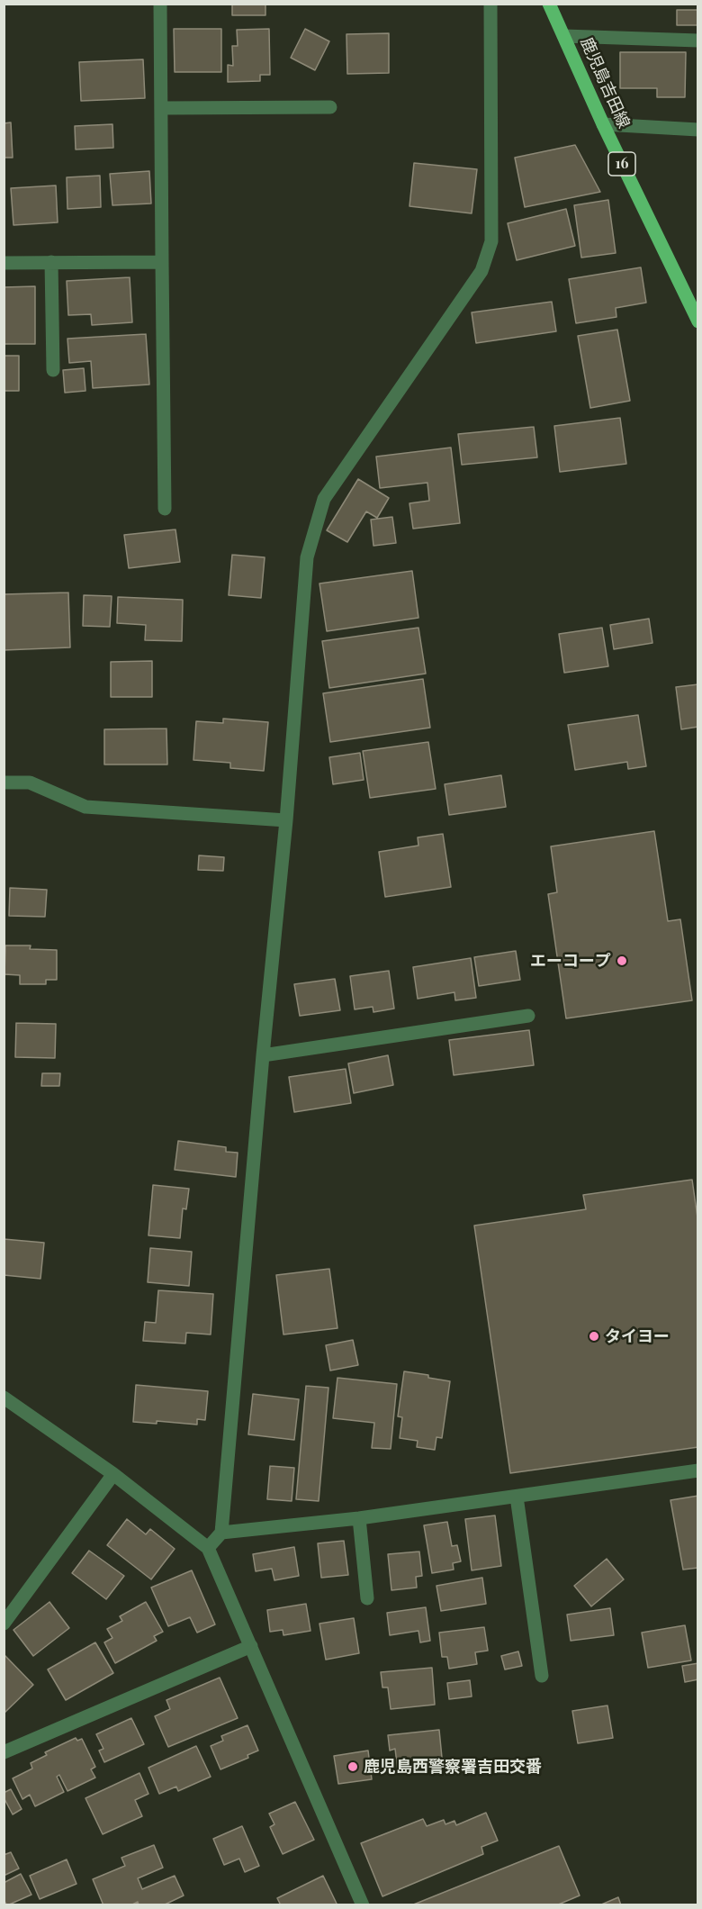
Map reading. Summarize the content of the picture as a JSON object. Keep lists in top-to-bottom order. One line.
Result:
{"streets":{"main road":["鹿児島吉田線","16"]},"places":["エーコープ","タイヨー","鹿児島西警察署吉田交番"]}
